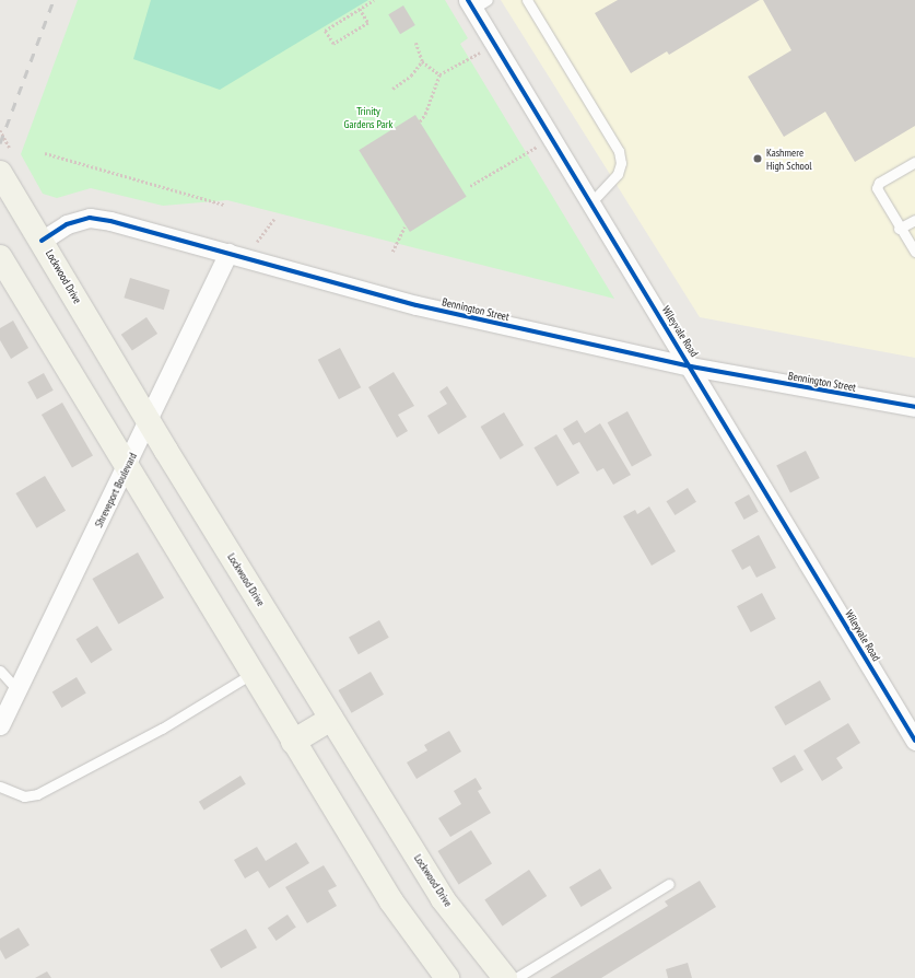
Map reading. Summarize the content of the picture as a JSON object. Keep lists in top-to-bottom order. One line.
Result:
{"streets":{"main road":["Lockwood Drive"],"street":["Bennington Street","Wileyvale Road","Shreveport Boulevard"]},"crossings":[["Lockwood Drive","Bennington Street"],["Lockwood Drive","Shreveport Boulevard"],["Bennington Street","Wileyvale Road"],["Bennington Street","Shreveport Boulevard"]],"parks":["Trinity Gardens Park"],"places":["Kashmere High School"]}
